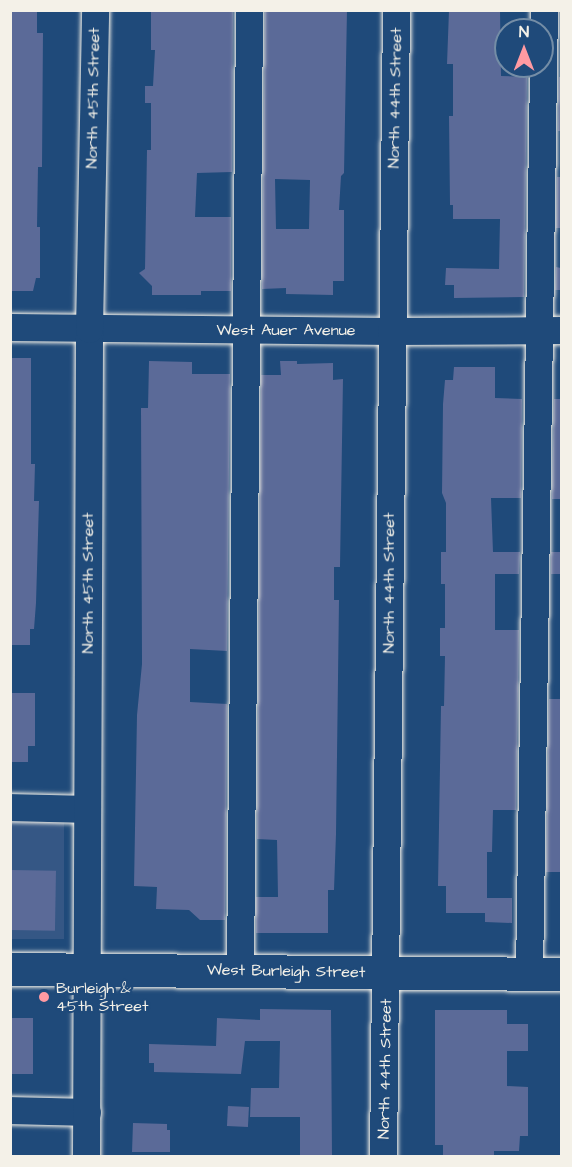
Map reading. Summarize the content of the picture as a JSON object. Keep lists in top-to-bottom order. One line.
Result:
{"streets":{"main road":["West Burleigh Street"],"street":["North 45th Street","North 44th Street","West Auer Avenue"]},"crossings":[["North 45th Street","West Auer Avenue"],["North 45th Street","West Burleigh Street"],["North 44th Street","West Auer Avenue"],["North 44th Street","West Burleigh Street"]],"places":["Burleigh & 45th Street"],"north":"top"}
